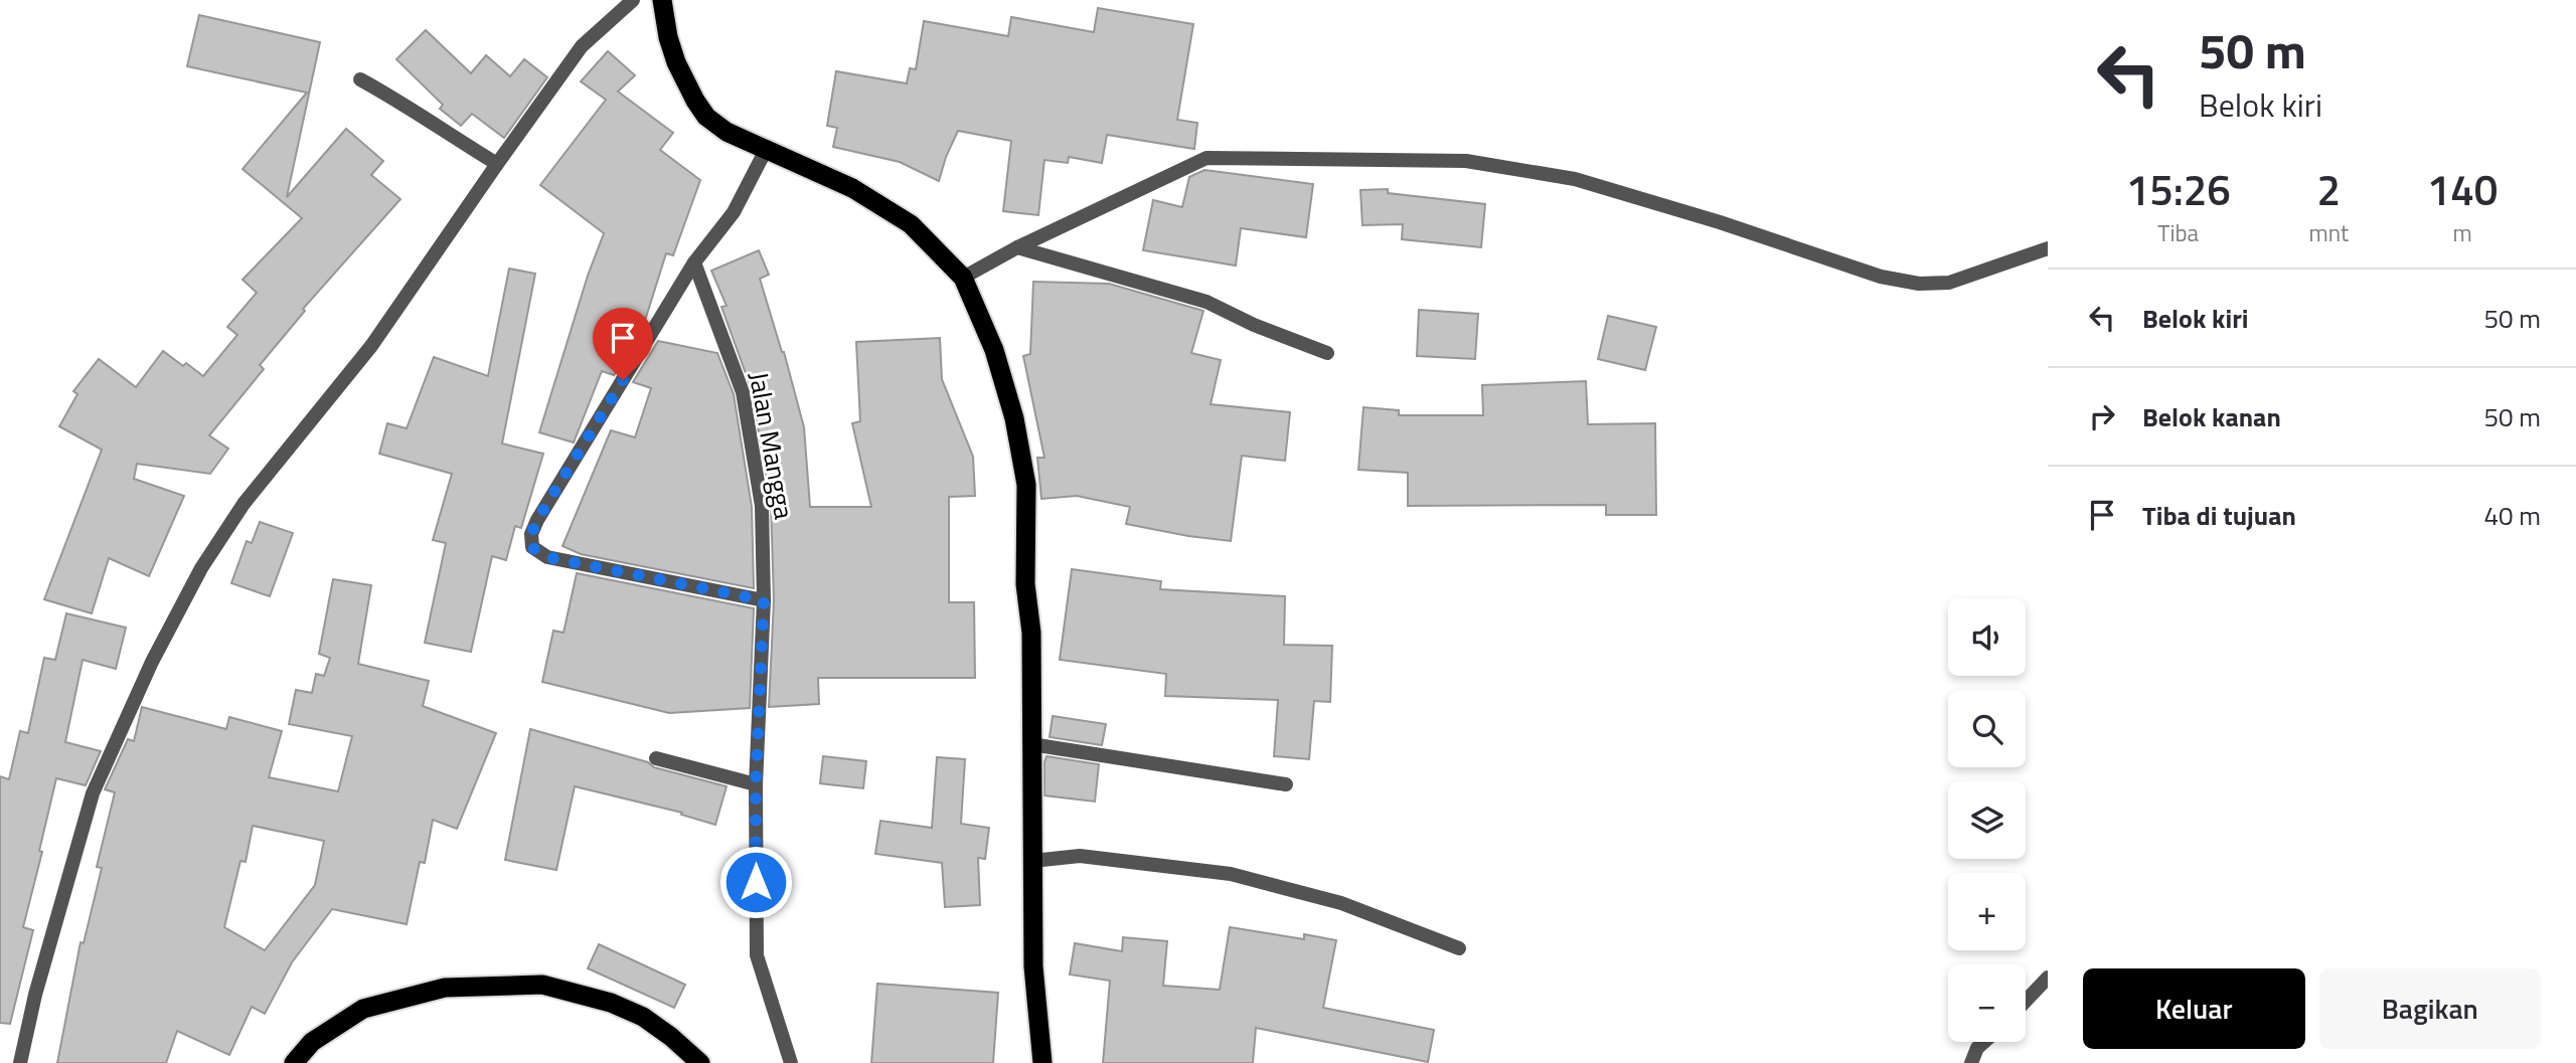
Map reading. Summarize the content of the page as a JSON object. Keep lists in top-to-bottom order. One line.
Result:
{"streets":{"street":["Jalan Mangga"]},"page":{"turn":["50 m","Belok kiri"],"eta":["15:26","Tiba","2","mnt","140","m"],"list":[{"name":"Belok kiri","value":"50 m"},{"name":"Belok kanan","value":"50 m"},{"name":"Tiba di tujuan","value":"40 m"}],"map_buttons":["+","−"],"buttons":["Keluar","Bagikan"]}}
